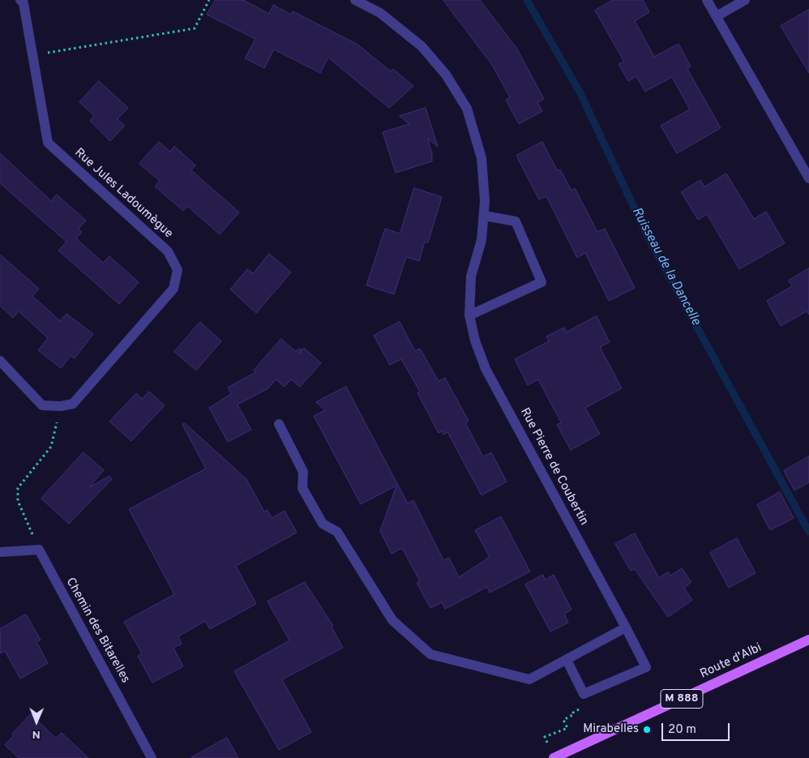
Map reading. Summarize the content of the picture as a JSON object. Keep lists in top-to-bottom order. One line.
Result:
{"streets":{"main road":["Route d'Albi","M 888"],"street":["Rue Jules Ladoumègue","Rue Pierre de Coubertin","Chemin des Bitarelles"]},"water":["Ruisseau de la Dancelle"],"places":["Mirabelles"],"scale_bar":"20 m","north":"bottom"}
